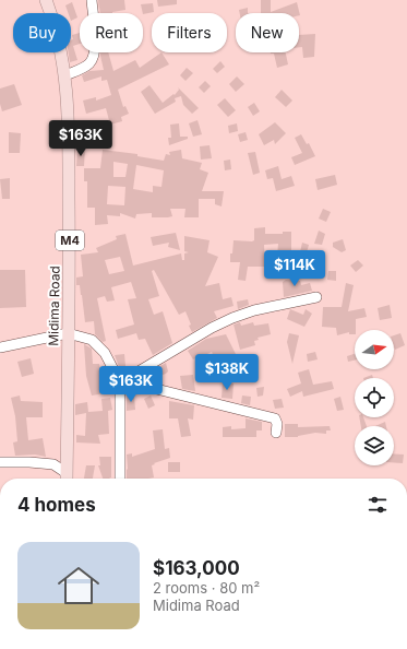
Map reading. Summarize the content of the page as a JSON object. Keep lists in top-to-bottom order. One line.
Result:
{"streets":{"main road":["M4","Midima Road"]},"north":"right","page":{"chip":["Buy","Rent","Filters","New"],"price":["$163K","$114K","$138K","$163K"],"heading":"4 homes","list":[{"name":"$163,000","note":"2 rooms · 80 m² · Midima Road"}]}}
